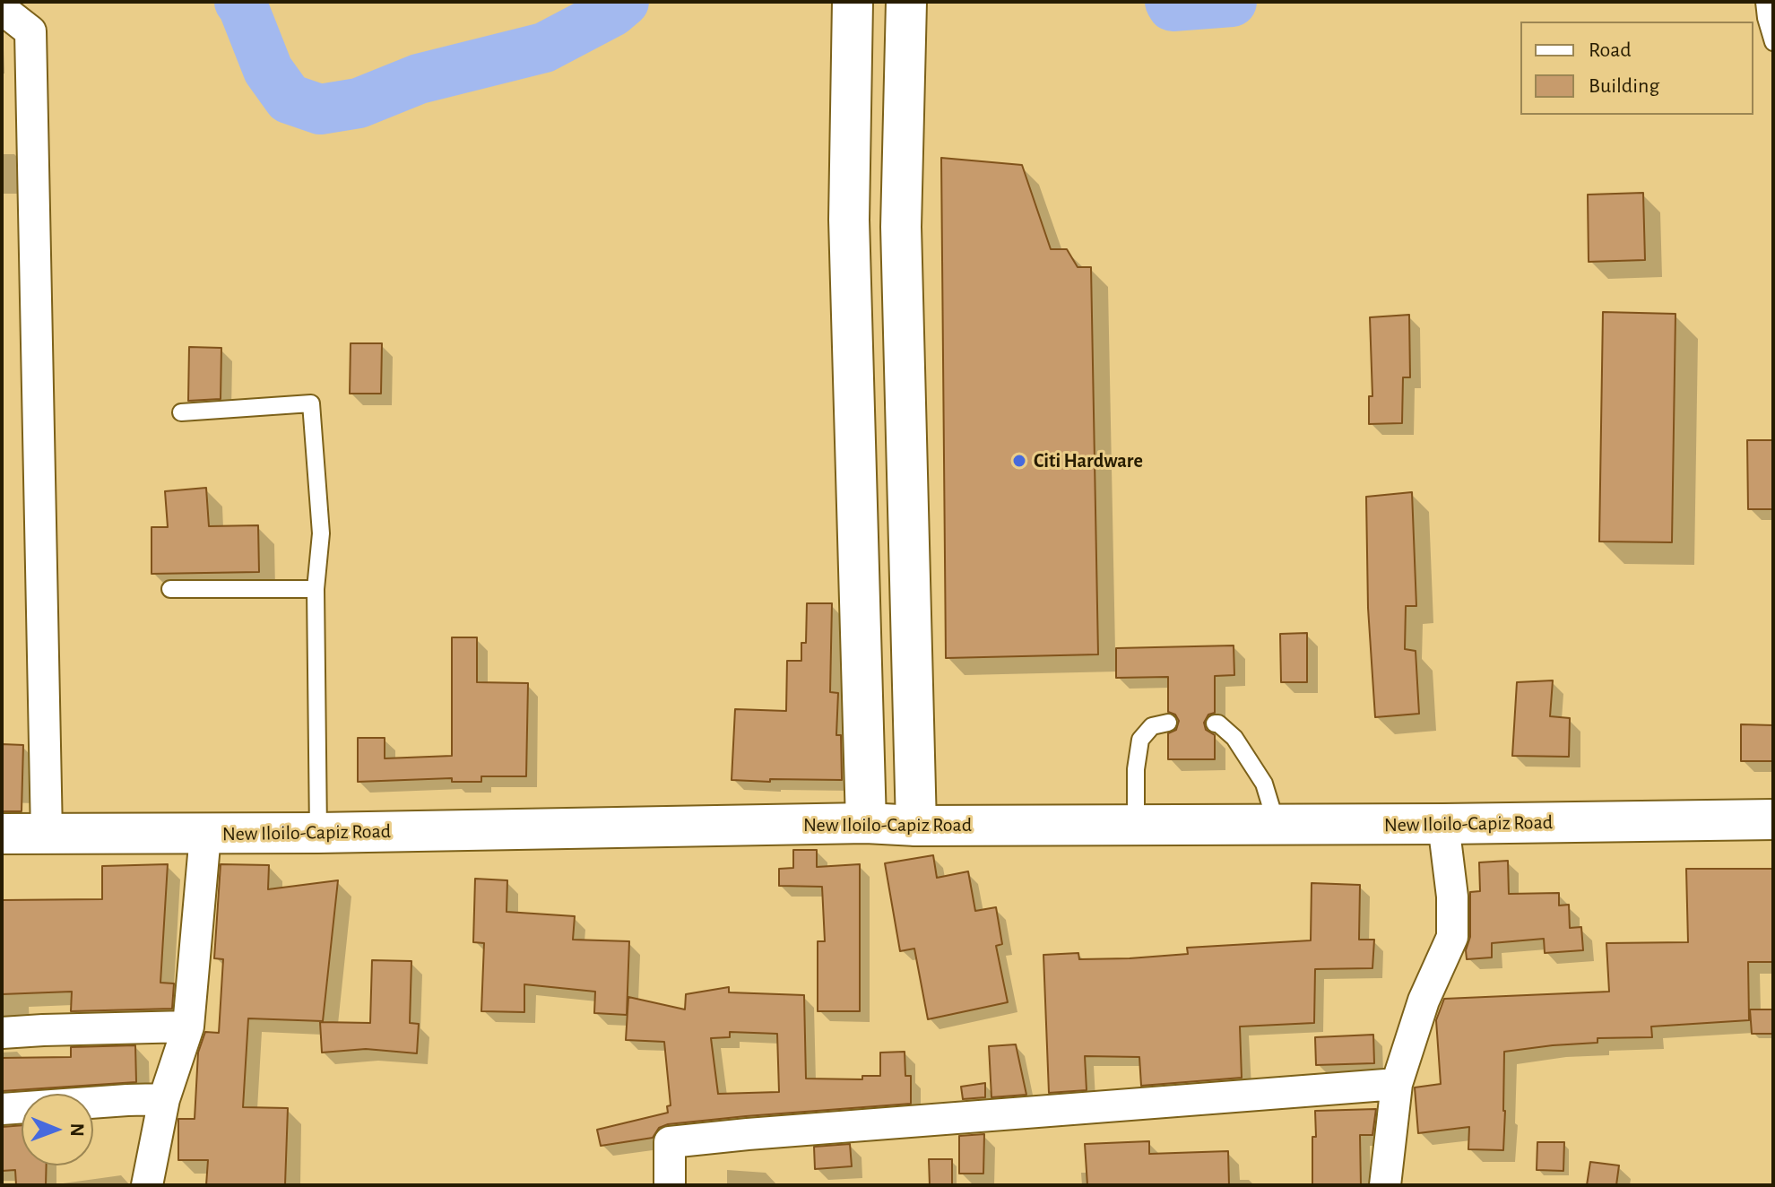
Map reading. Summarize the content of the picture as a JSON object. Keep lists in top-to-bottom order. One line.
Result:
{"streets":{"main road":["New Iloilo-Capiz Road"]},"places":["Citi Hardware"],"legend":["Road","Building"],"north":"right"}
